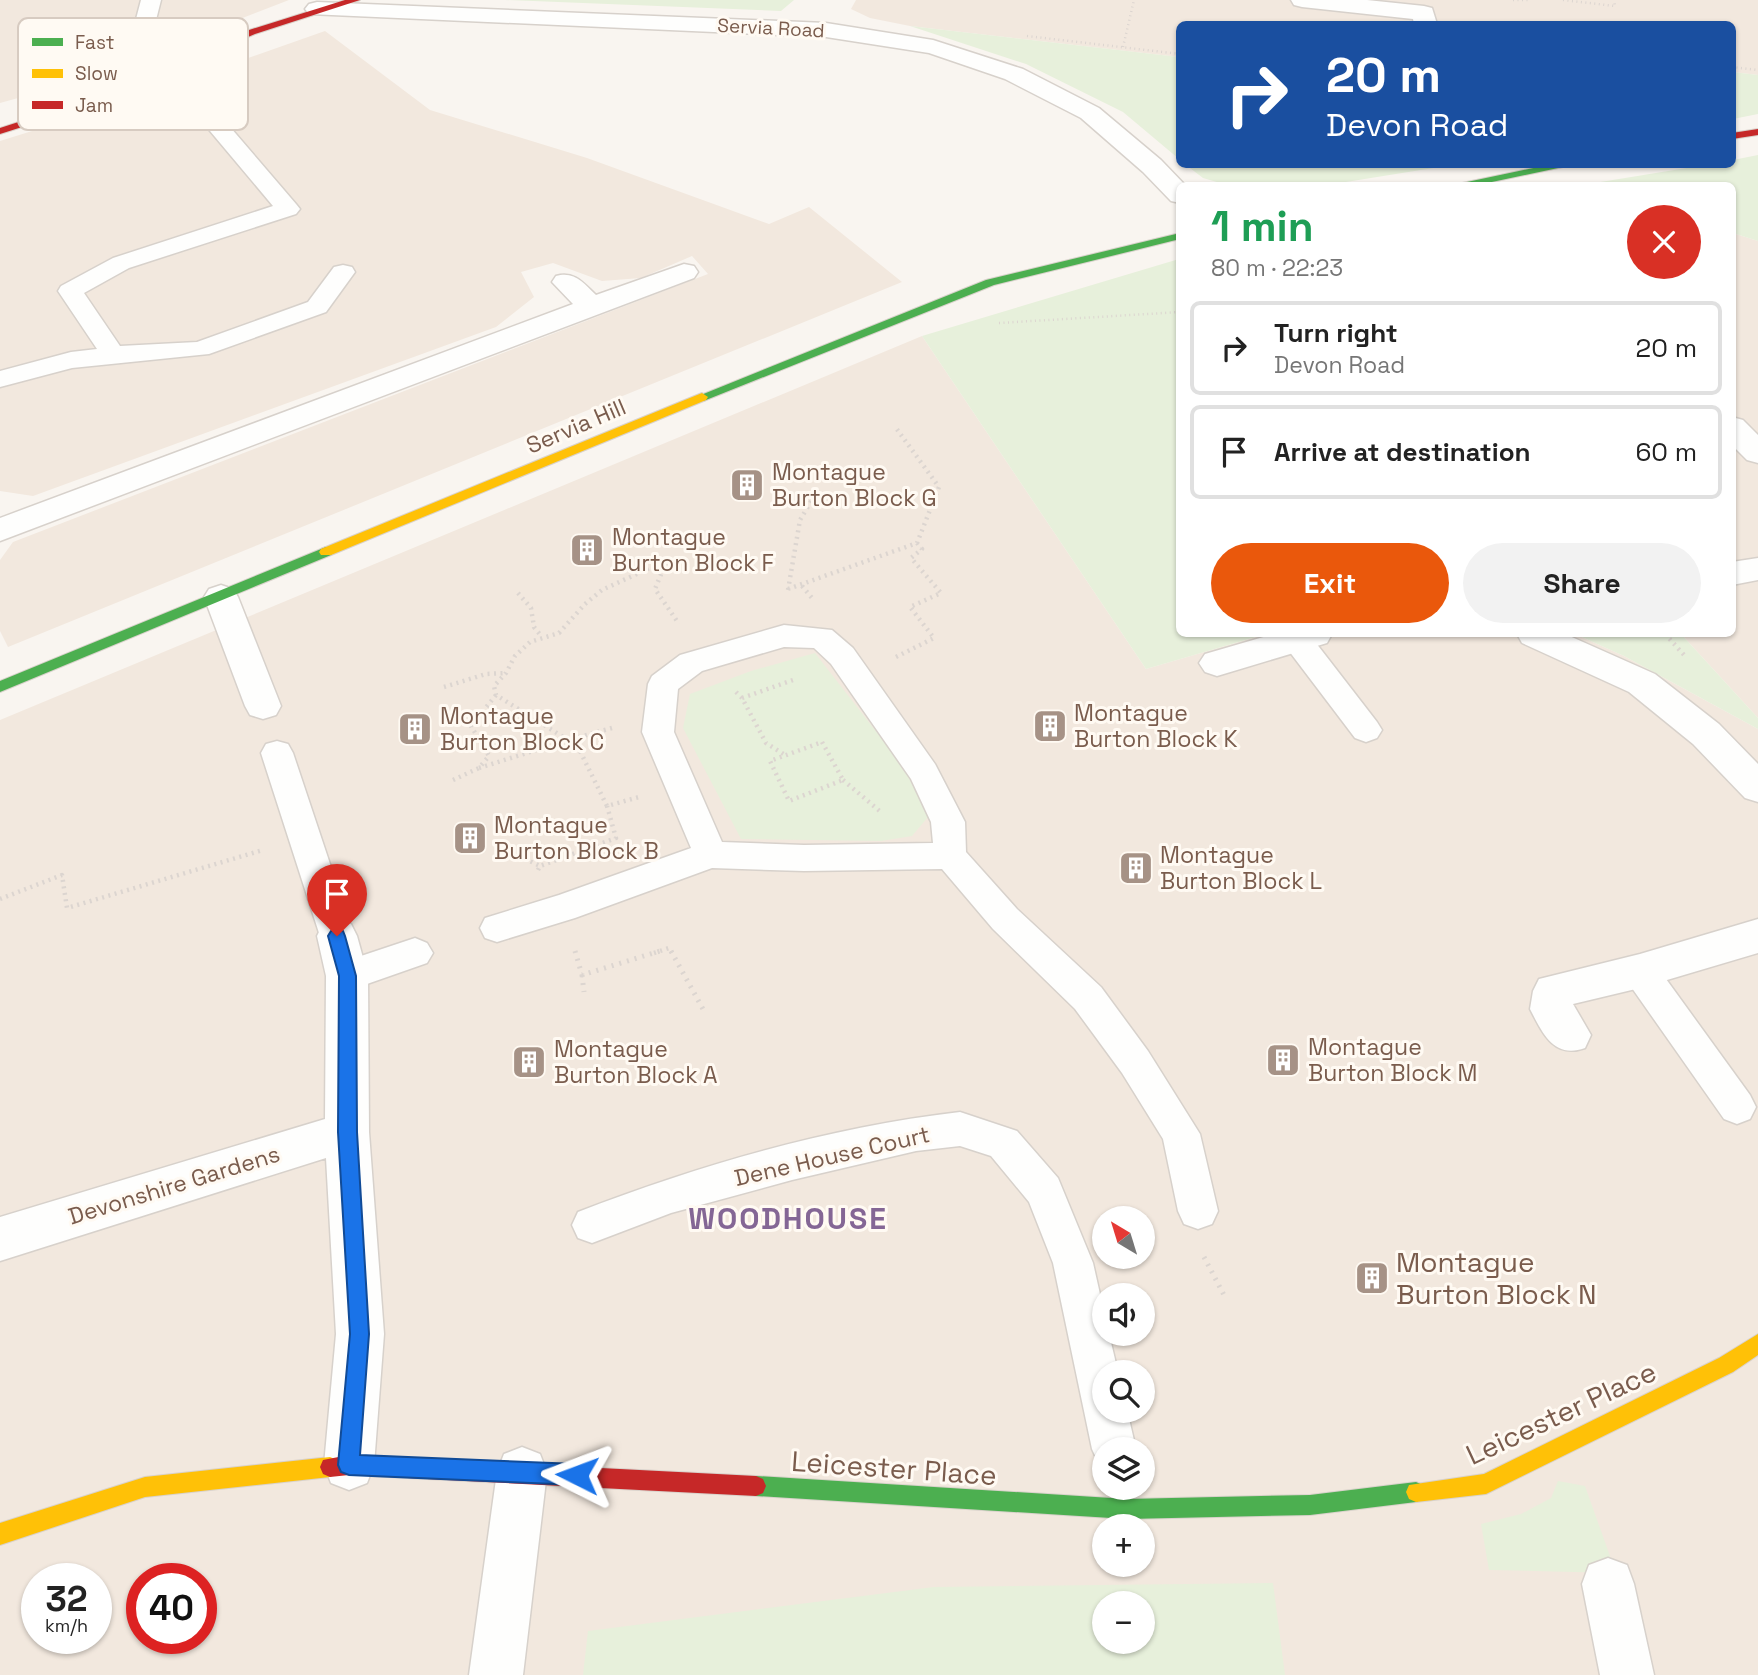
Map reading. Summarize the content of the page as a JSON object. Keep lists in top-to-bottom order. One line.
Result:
{"streets":{"street":["Servia Road","Servia Hill","Devonshire Gardens","Leicester Place"],"lane":["Dene House Court"]},"districts":["WOODHOUSE"],"places":{"building":["Montague Burton Block G","Montague Burton Block F","Montague Burton Block K","Montague Burton Block C","Montague Burton Block B","Montague Burton Block L","Montague Burton Block M","Montague Burton Block A","Montague Burton Block N"]},"legend":["Fast","Slow","Jam"],"north":"top left","page":{"turn":["20 m","Devon Road"],"heading":["1 min","80 m · 22:23"],"list":[{"name":"Turn right","note":"Devon Road","value":"20 m"},{"name":"Arrive at destination","value":"60 m"}],"buttons":["Exit","Share"],"map_buttons":["+","−"],"speed":"32 km/h","limit":"40"}}
